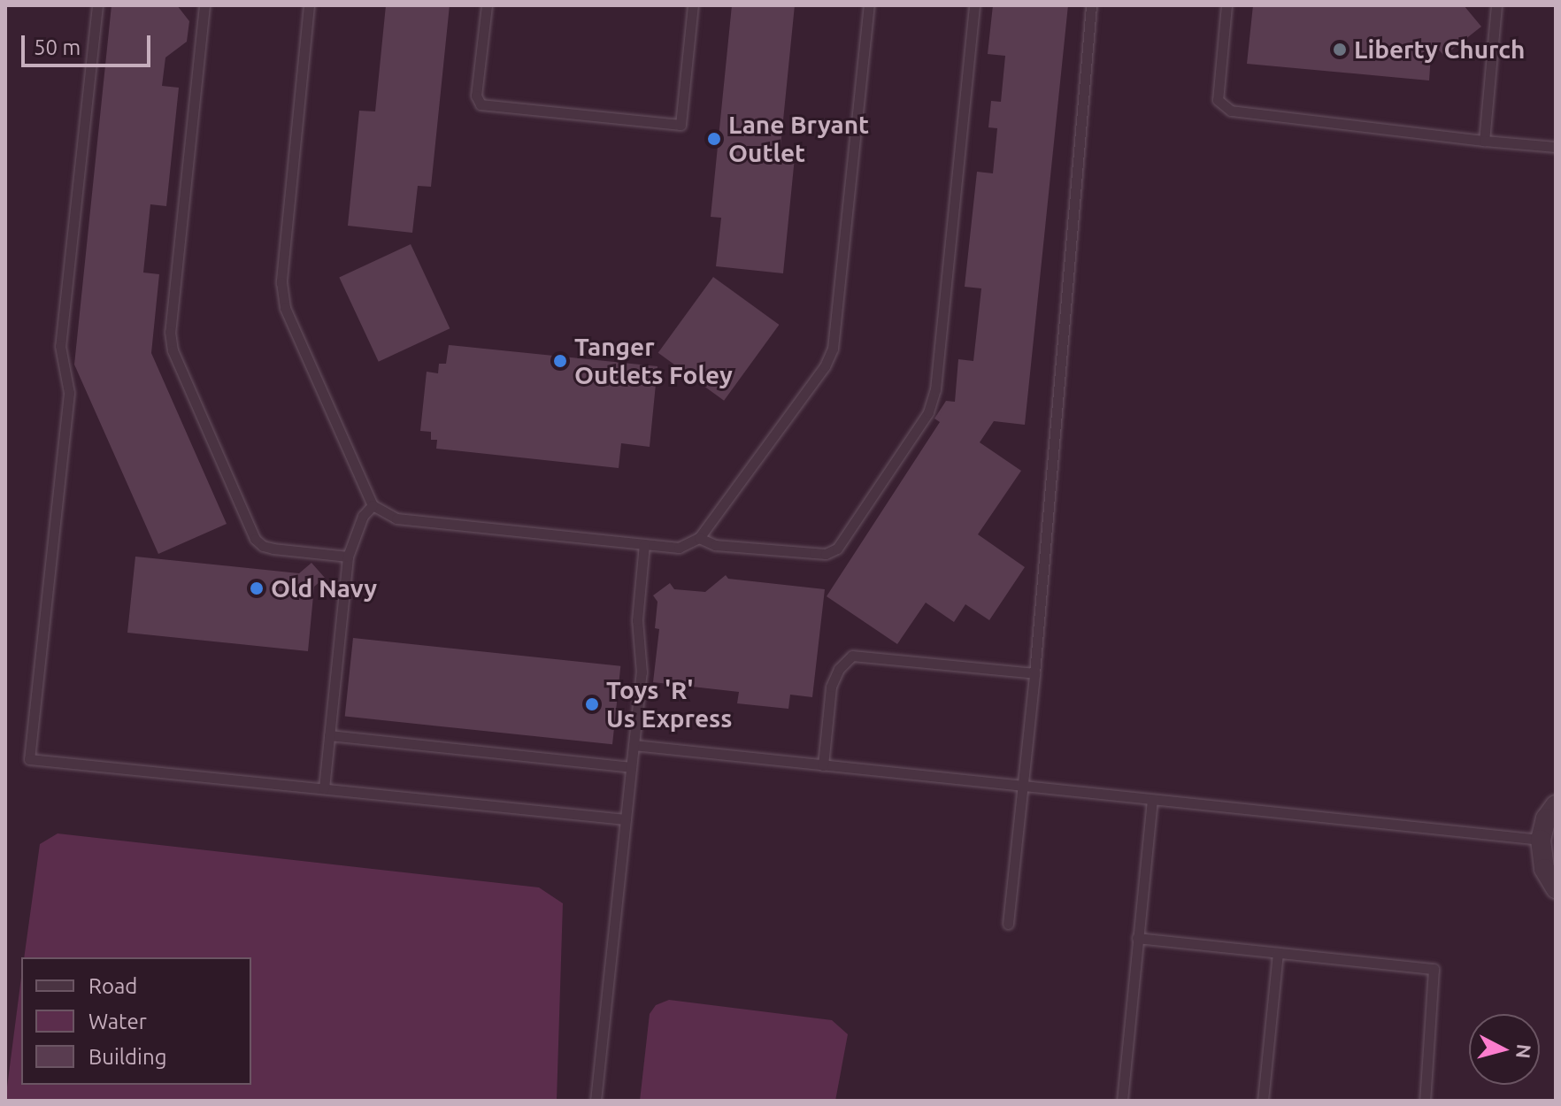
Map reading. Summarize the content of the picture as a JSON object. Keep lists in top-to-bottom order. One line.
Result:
{"places":["Liberty Church","Lane Bryant Outlet","Tanger Outlets Foley","Old Navy","Toys 'R' Us Express"],"legend":["Road","Water","Building"],"scale_bar":"50 m","north":"right"}
